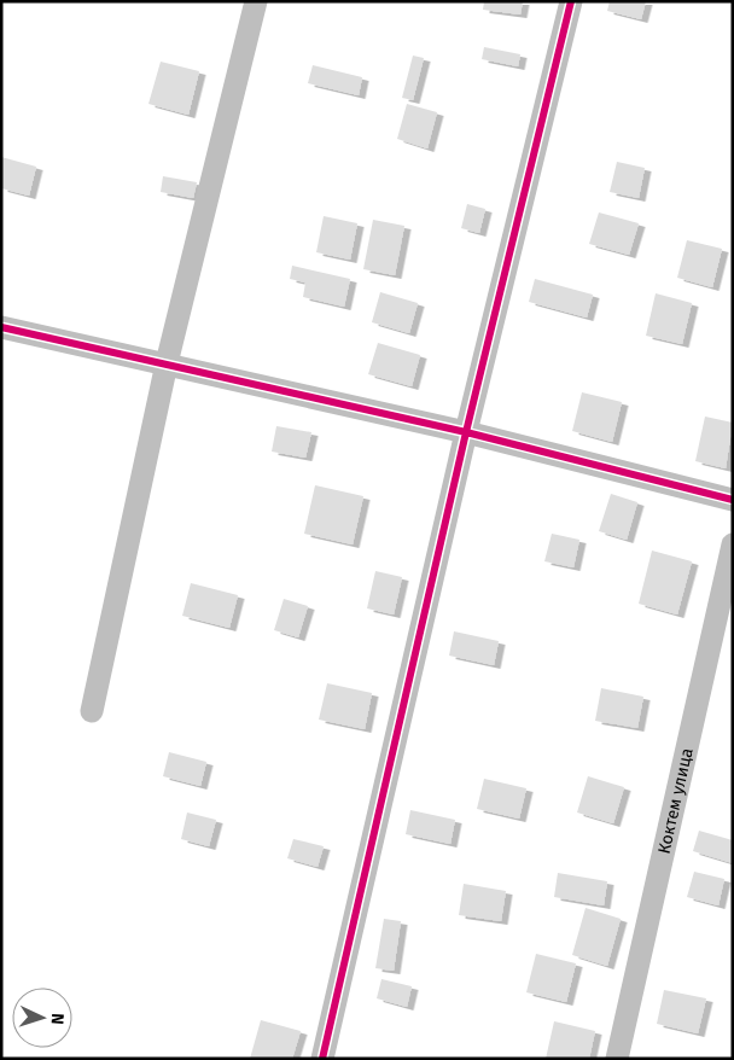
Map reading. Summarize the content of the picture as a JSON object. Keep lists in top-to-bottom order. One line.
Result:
{"streets":{"street":["Коктем улица"]},"north":"right"}
